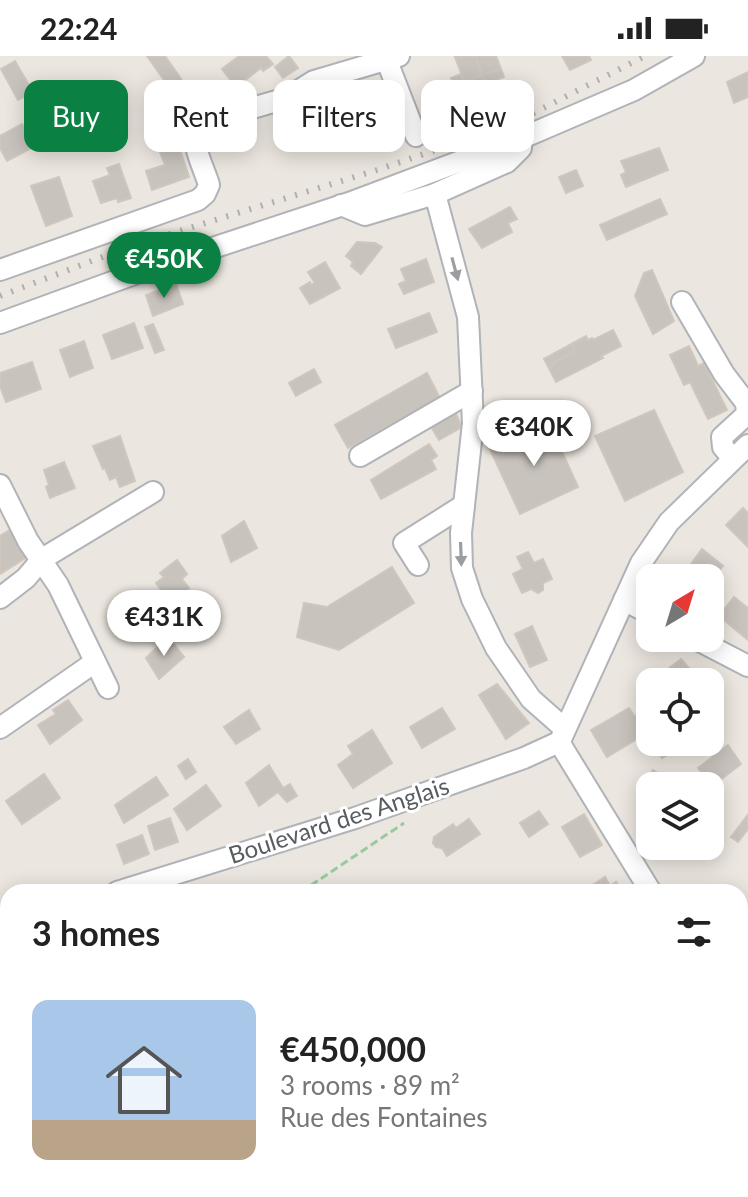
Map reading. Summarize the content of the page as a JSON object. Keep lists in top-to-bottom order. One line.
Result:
{"streets":{"street":["Boulevard des Anglais"]},"north":"top right","page":{"status":"22:24","chip":["Buy","Rent","Filters","New"],"price":["€450K","€340K","€431K"],"heading":"3 homes","list":[{"name":"€450,000","note":"3 rooms · 89 m² · Rue des Fontaines"}]}}
